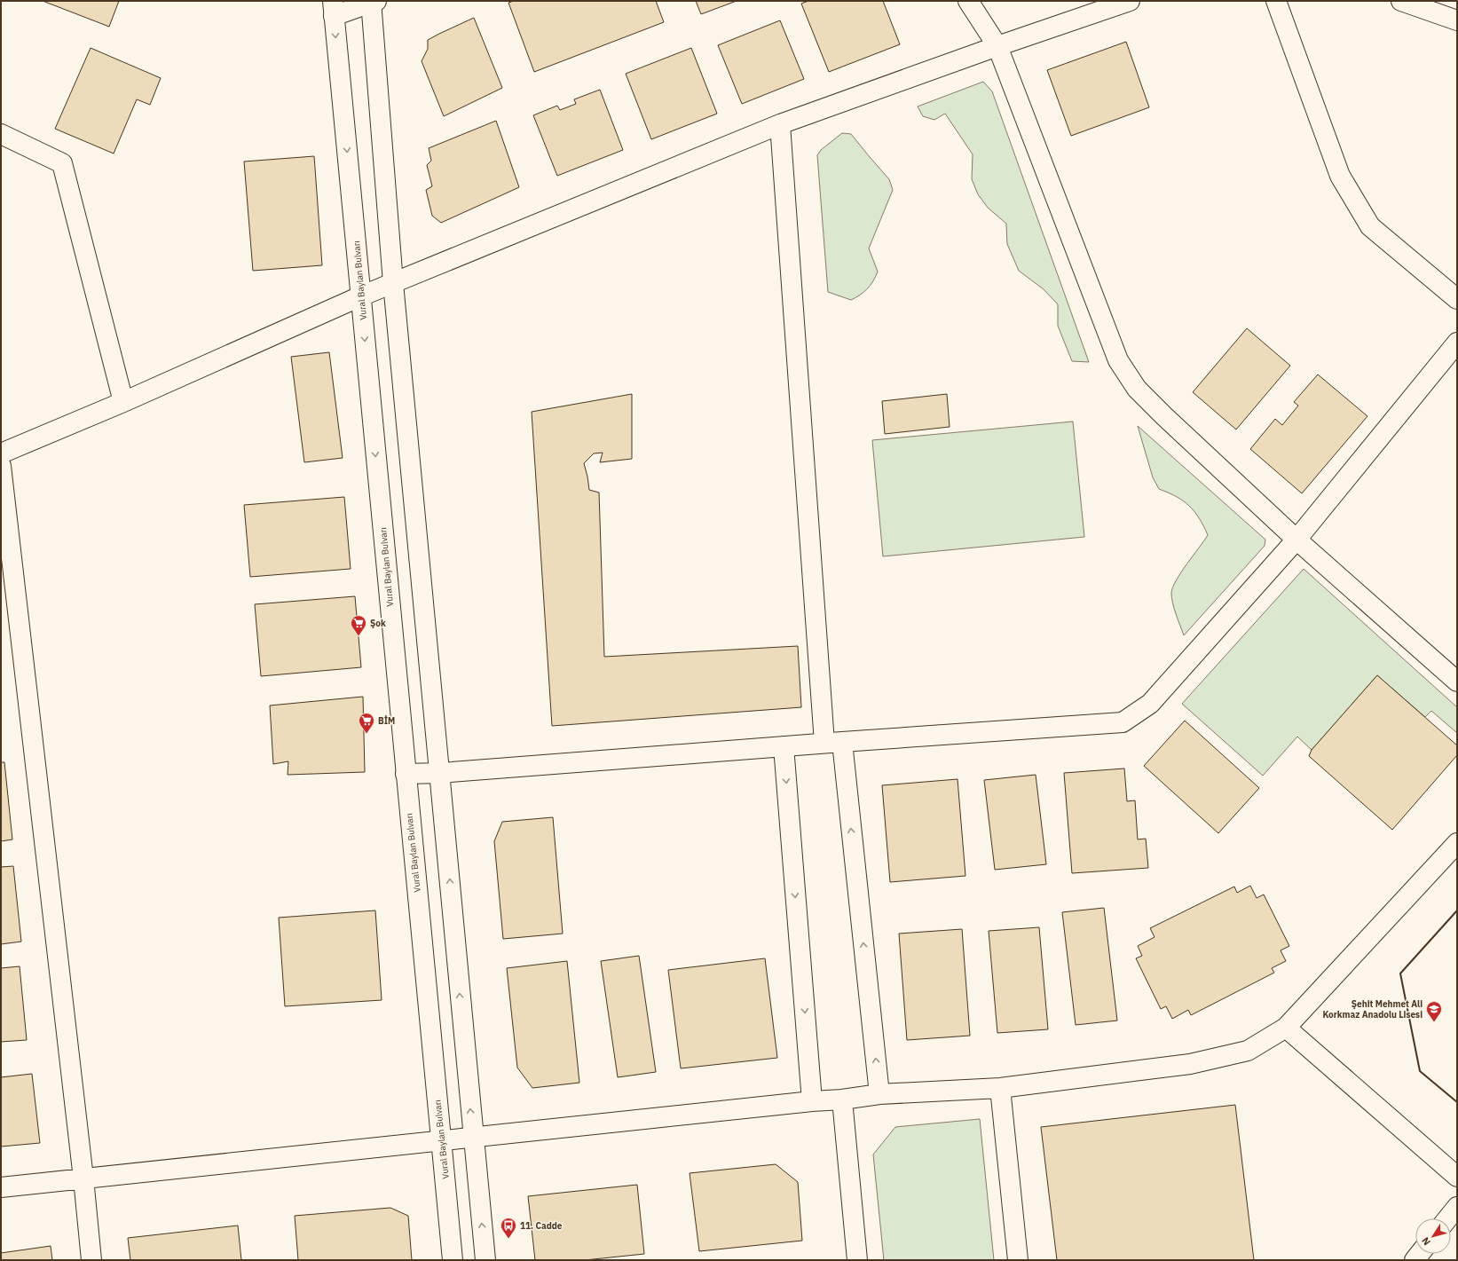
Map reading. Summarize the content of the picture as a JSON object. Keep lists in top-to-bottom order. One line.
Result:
{"streets":{"street":["Vural Baylan Bulvarı"]},"places":{"supermarket":["Şok","BİM"],"school or university":["Şehit Mehmet Ali Korkmaz Anadolu Lisesi"],"bus stop":["11. Cadde"]},"north":"bottom left"}
